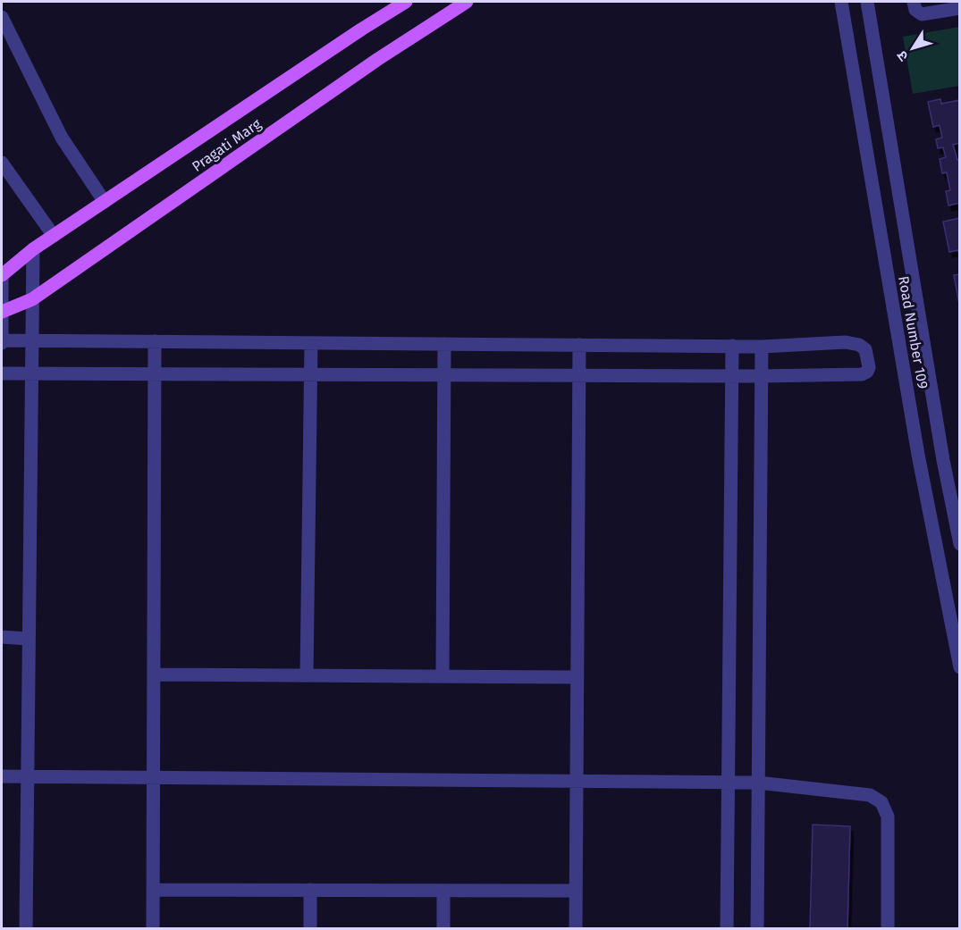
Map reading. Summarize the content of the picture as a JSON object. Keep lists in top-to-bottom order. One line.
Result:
{"streets":{"main road":["Pragati Marg"],"street":["Road Number 109"]},"north":"bottom left"}
